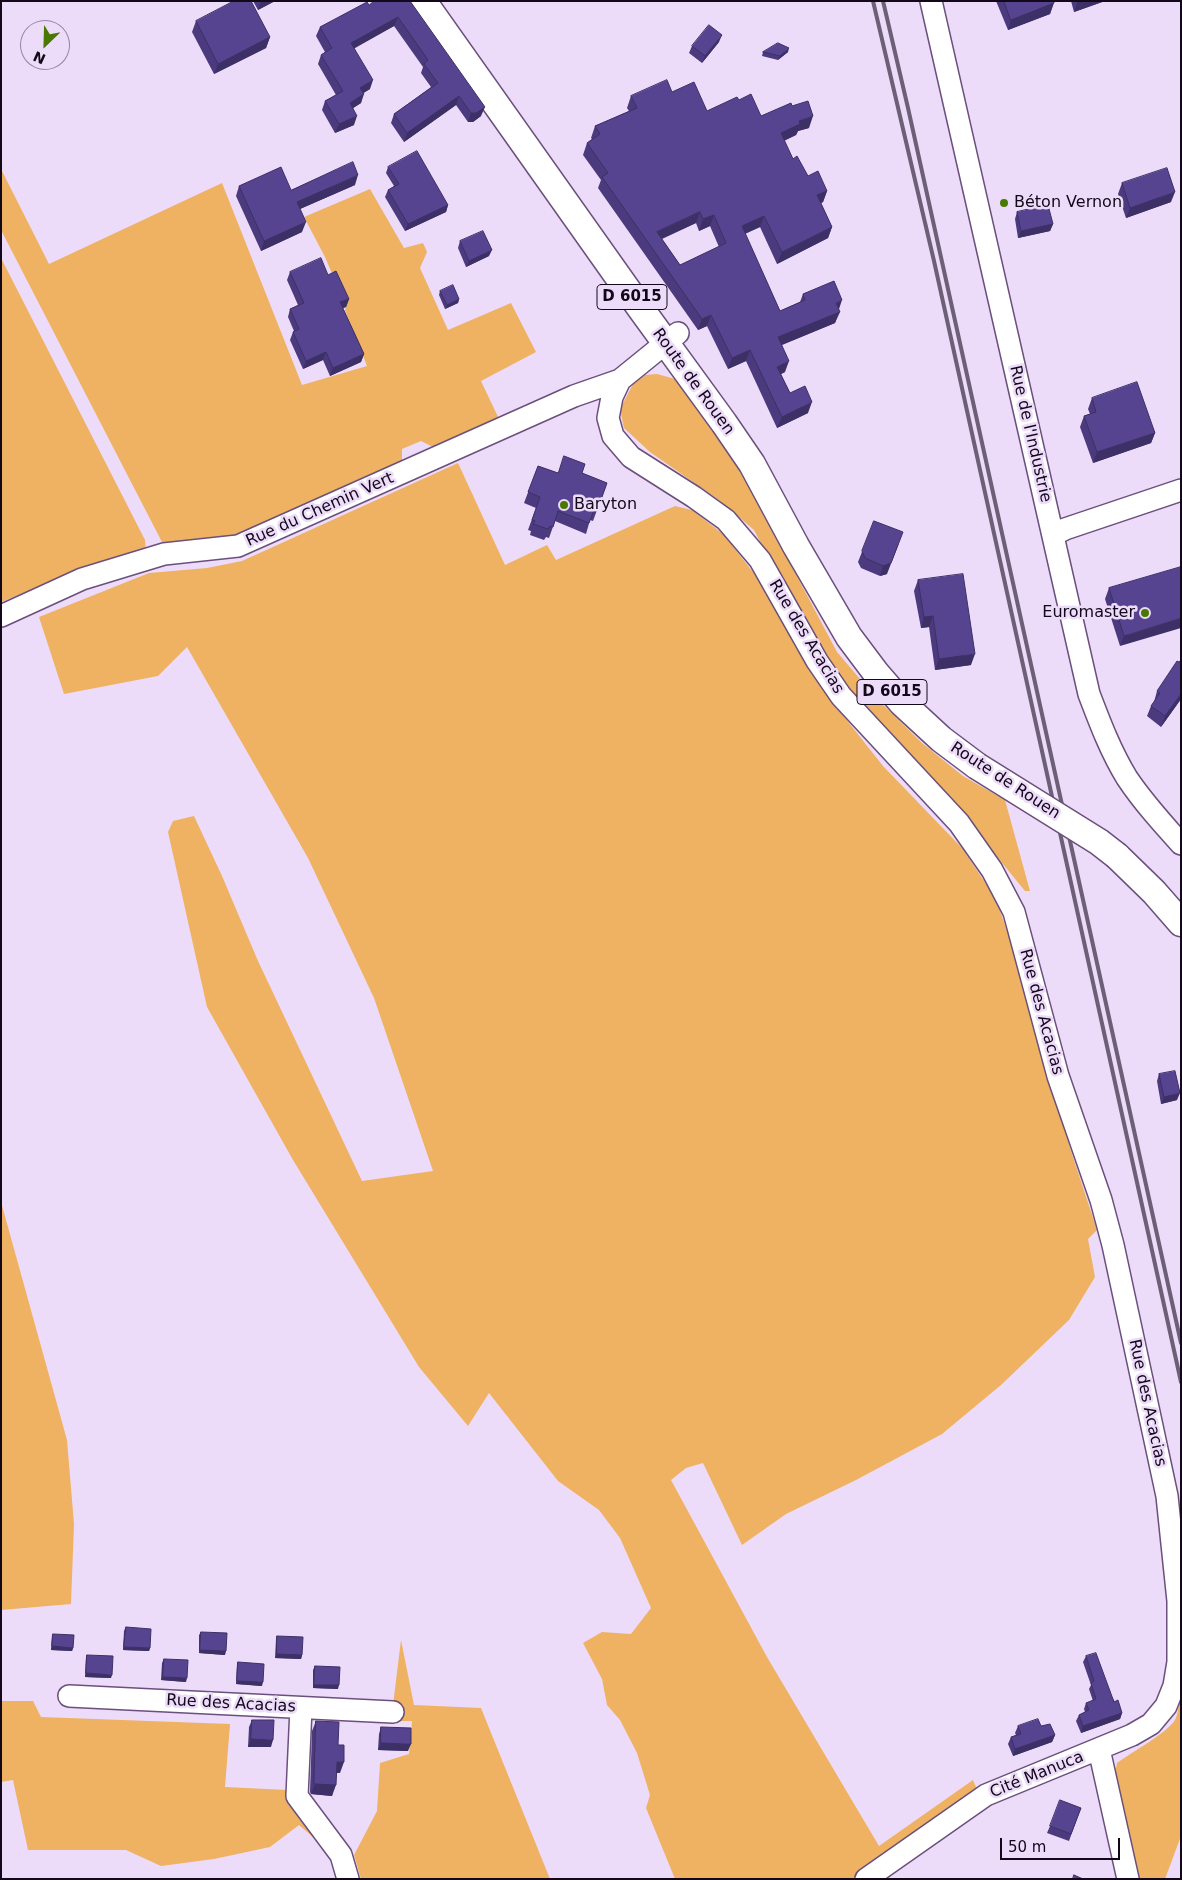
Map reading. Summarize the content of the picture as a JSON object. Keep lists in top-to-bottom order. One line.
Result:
{"streets":{"main road":["D 6015","Route de Rouen"],"street":["Rue de l'Industrie","Rue du Chemin Vert","Rue des Acacias","Cité Manuca"]},"crossings":[["Route de Rouen","Rue du Chemin Vert"],["Rue des Acacias","Cité Manuca"]],"places":["Béton Vernon","Baryton","Euromaster"],"scale_bar":"50 m","north":"bottom left"}
